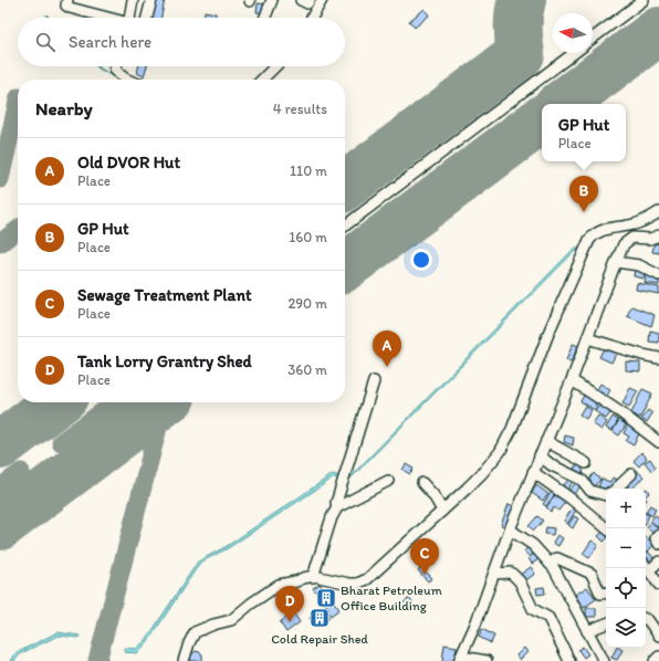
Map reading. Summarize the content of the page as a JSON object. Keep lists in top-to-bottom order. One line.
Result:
{"places":{"building":["Bharat Petroleum Office Building","Cold Repair Shed"]},"north":"left","page":{"search":"Search here","heading":["Nearby","4 results"],"popup":["GP Hut","Place"],"list":[{"mark":"A","name":"Old DVOR Hut","note":"Place","value":"110 m"},{"mark":"B","name":"GP Hut","note":"Place","value":"160 m"},{"mark":"C","name":"Sewage Treatment Plant","note":"Place","value":"290 m"},{"mark":"D","name":"Tank Lorry Grantry Shed","note":"Place","value":"360 m"}],"pins":["B","A","C","D"],"map_buttons":["+","−"]}}
